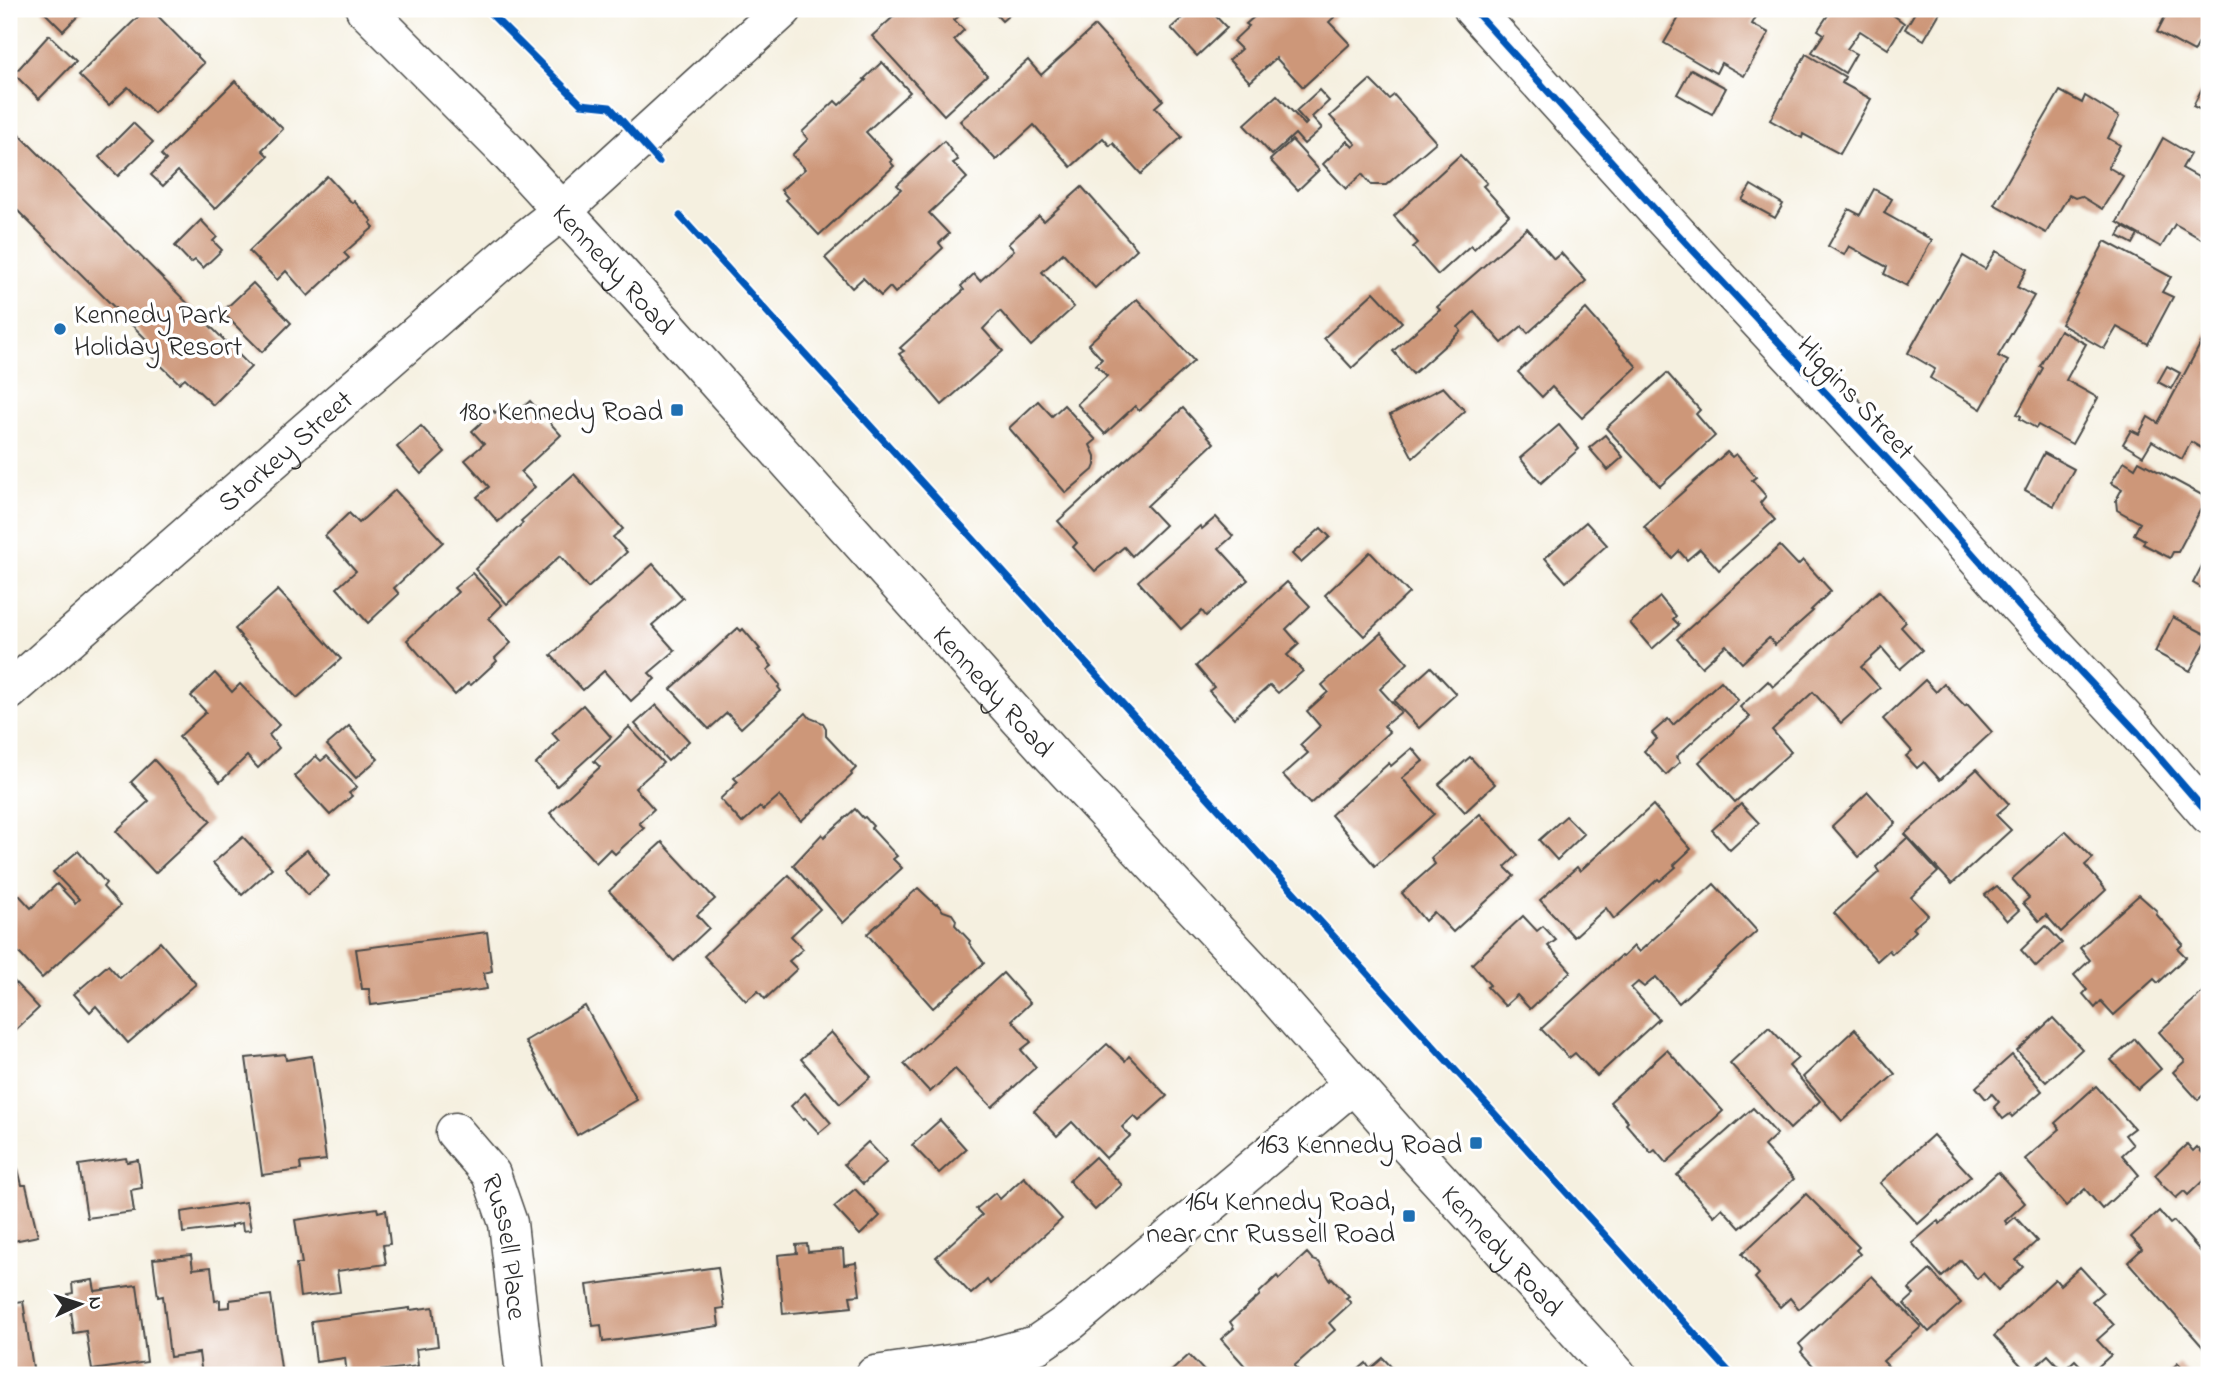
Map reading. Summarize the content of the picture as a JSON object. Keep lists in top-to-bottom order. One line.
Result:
{"streets":{"street":["Kennedy Road","Higgins Street","Storkey Street","Russell Place"]},"crossings":[["Kennedy Road","Storkey Street"]],"places":{"other":["Kennedy Park Holiday Resort"],"transit":["180 Kennedy Road","163 Kennedy Road","164 Kennedy Road, near cnr Russell Road"]},"north":"right"}
